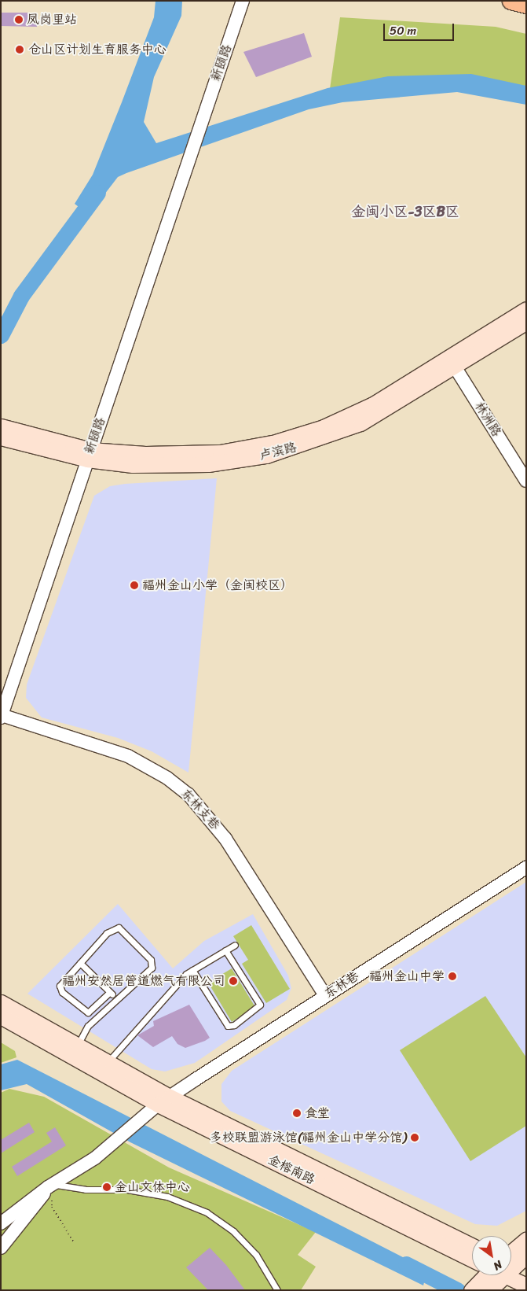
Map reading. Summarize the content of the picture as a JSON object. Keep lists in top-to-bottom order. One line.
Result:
{"streets":{"main road":["卢滨路","金榕南路"],"street":["新颐路","林洲路","东林支巷","东林巷"]},"crossings":[["新颐路","卢滨路"],["新颐路","东林支巷"],["林洲路","卢滨路"],["东林支巷","东林巷"],["东林巷","金榕南路"]],"districts":["金闽小区-3区B区"],"places":["凤岗里站","仓山区计划生育服务中心","福州金山小学（金闽校区）","福州金山中学","福州安然居管道燃气有限公司","食堂","多校联盟游泳馆(福州金山中学分馆)","金山文体中心"],"scale_bar":"50 m","north":"bottom right"}
